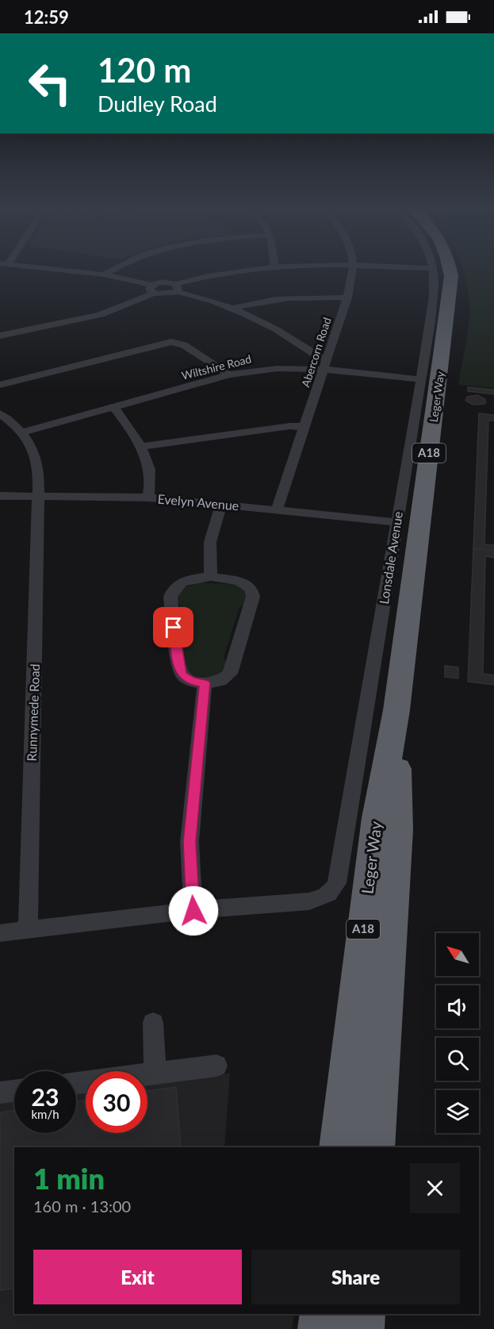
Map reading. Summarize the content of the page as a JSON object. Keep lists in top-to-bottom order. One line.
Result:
{"streets":{"highway":["Leger Way","A18"],"street":["Abercorn Road","Wiltshire Road","Evelyn Avenue","Lonsdale Avenue","Runnymede Road"]},"crossings":[["Abercorn Road","Wiltshire Road"],["Abercorn Road","Evelyn Avenue"],["Wiltshire Road","Lonsdale Avenue"],["Wiltshire Road","Runnymede Road"],["Evelyn Avenue","Lonsdale Avenue"],["Evelyn Avenue","Runnymede Road"],["Lonsdale Avenue","Runnymede Road"]],"north":"top left","page":{"status":"12:59","turn":["120 m","Dudley Road"],"speed":"23 km/h","limit":"30","heading":["1 min","160 m · 13:00"],"buttons":["Exit","Share"]}}
